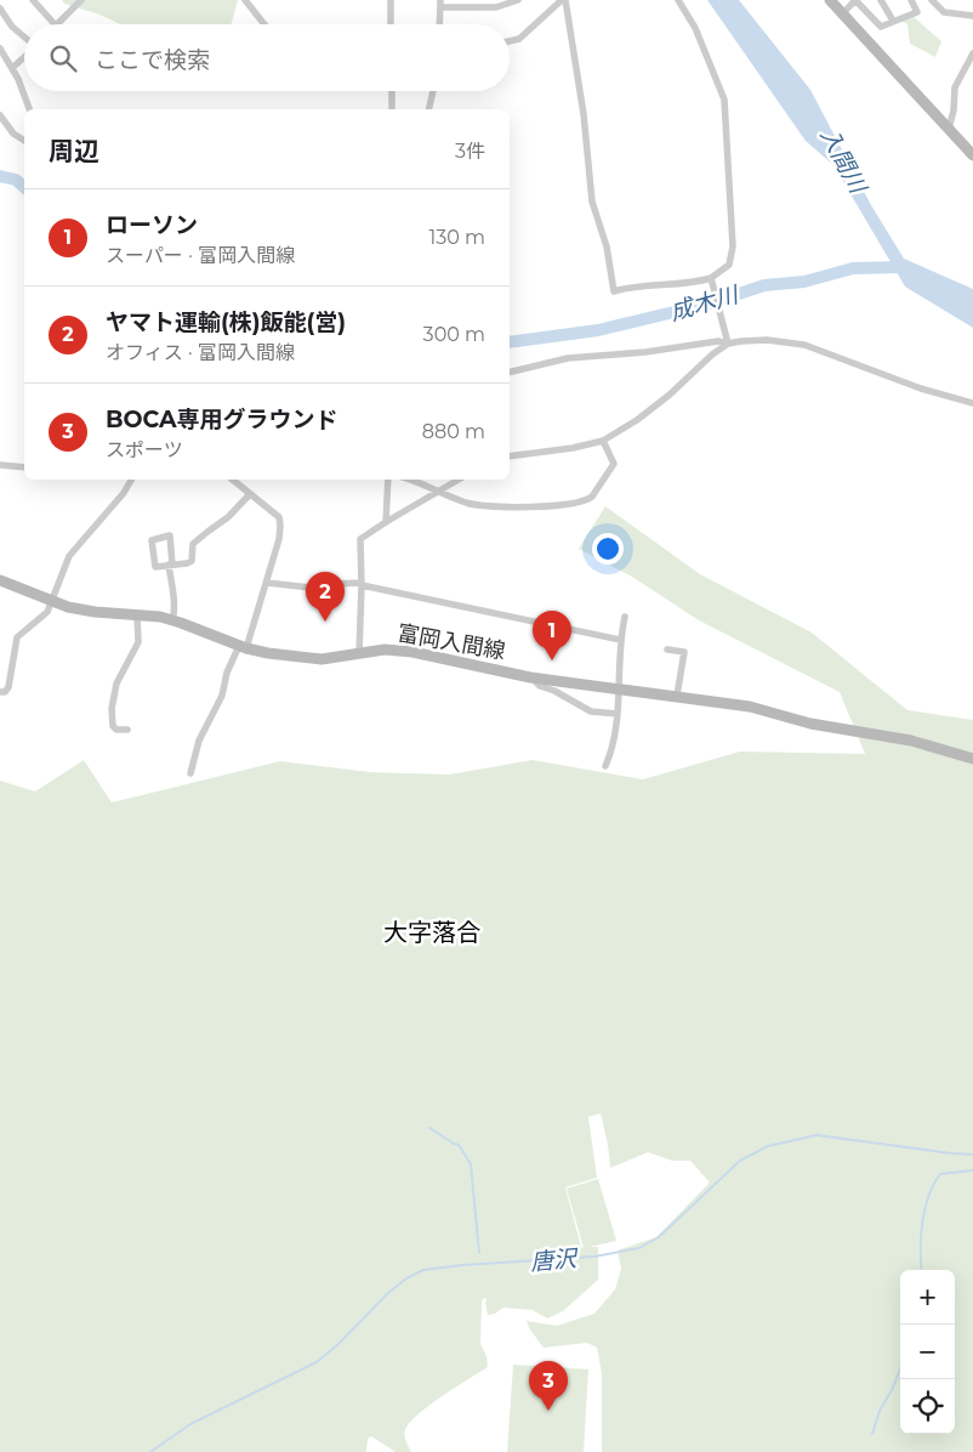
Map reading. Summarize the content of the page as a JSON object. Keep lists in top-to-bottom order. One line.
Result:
{"streets":{"main road":["富岡入間線"]},"districts":["大字落合"],"water":["入間川","成木川","唐沢"],"page":{"search":"ここで検索","heading":["周辺","3件"],"list":[{"mark":"1","name":"ローソン","note":"スーパー · 富岡入間線","value":"130 m"},{"mark":"2","name":"ヤマト運輸(株)飯能(営)","note":"オフィス · 富岡入間線","value":"300 m"},{"mark":"3","name":"BOCA専用グラウンド","note":"スポーツ","value":"880 m"}],"pins":["2","1","3"],"map_buttons":["+","−"]}}
